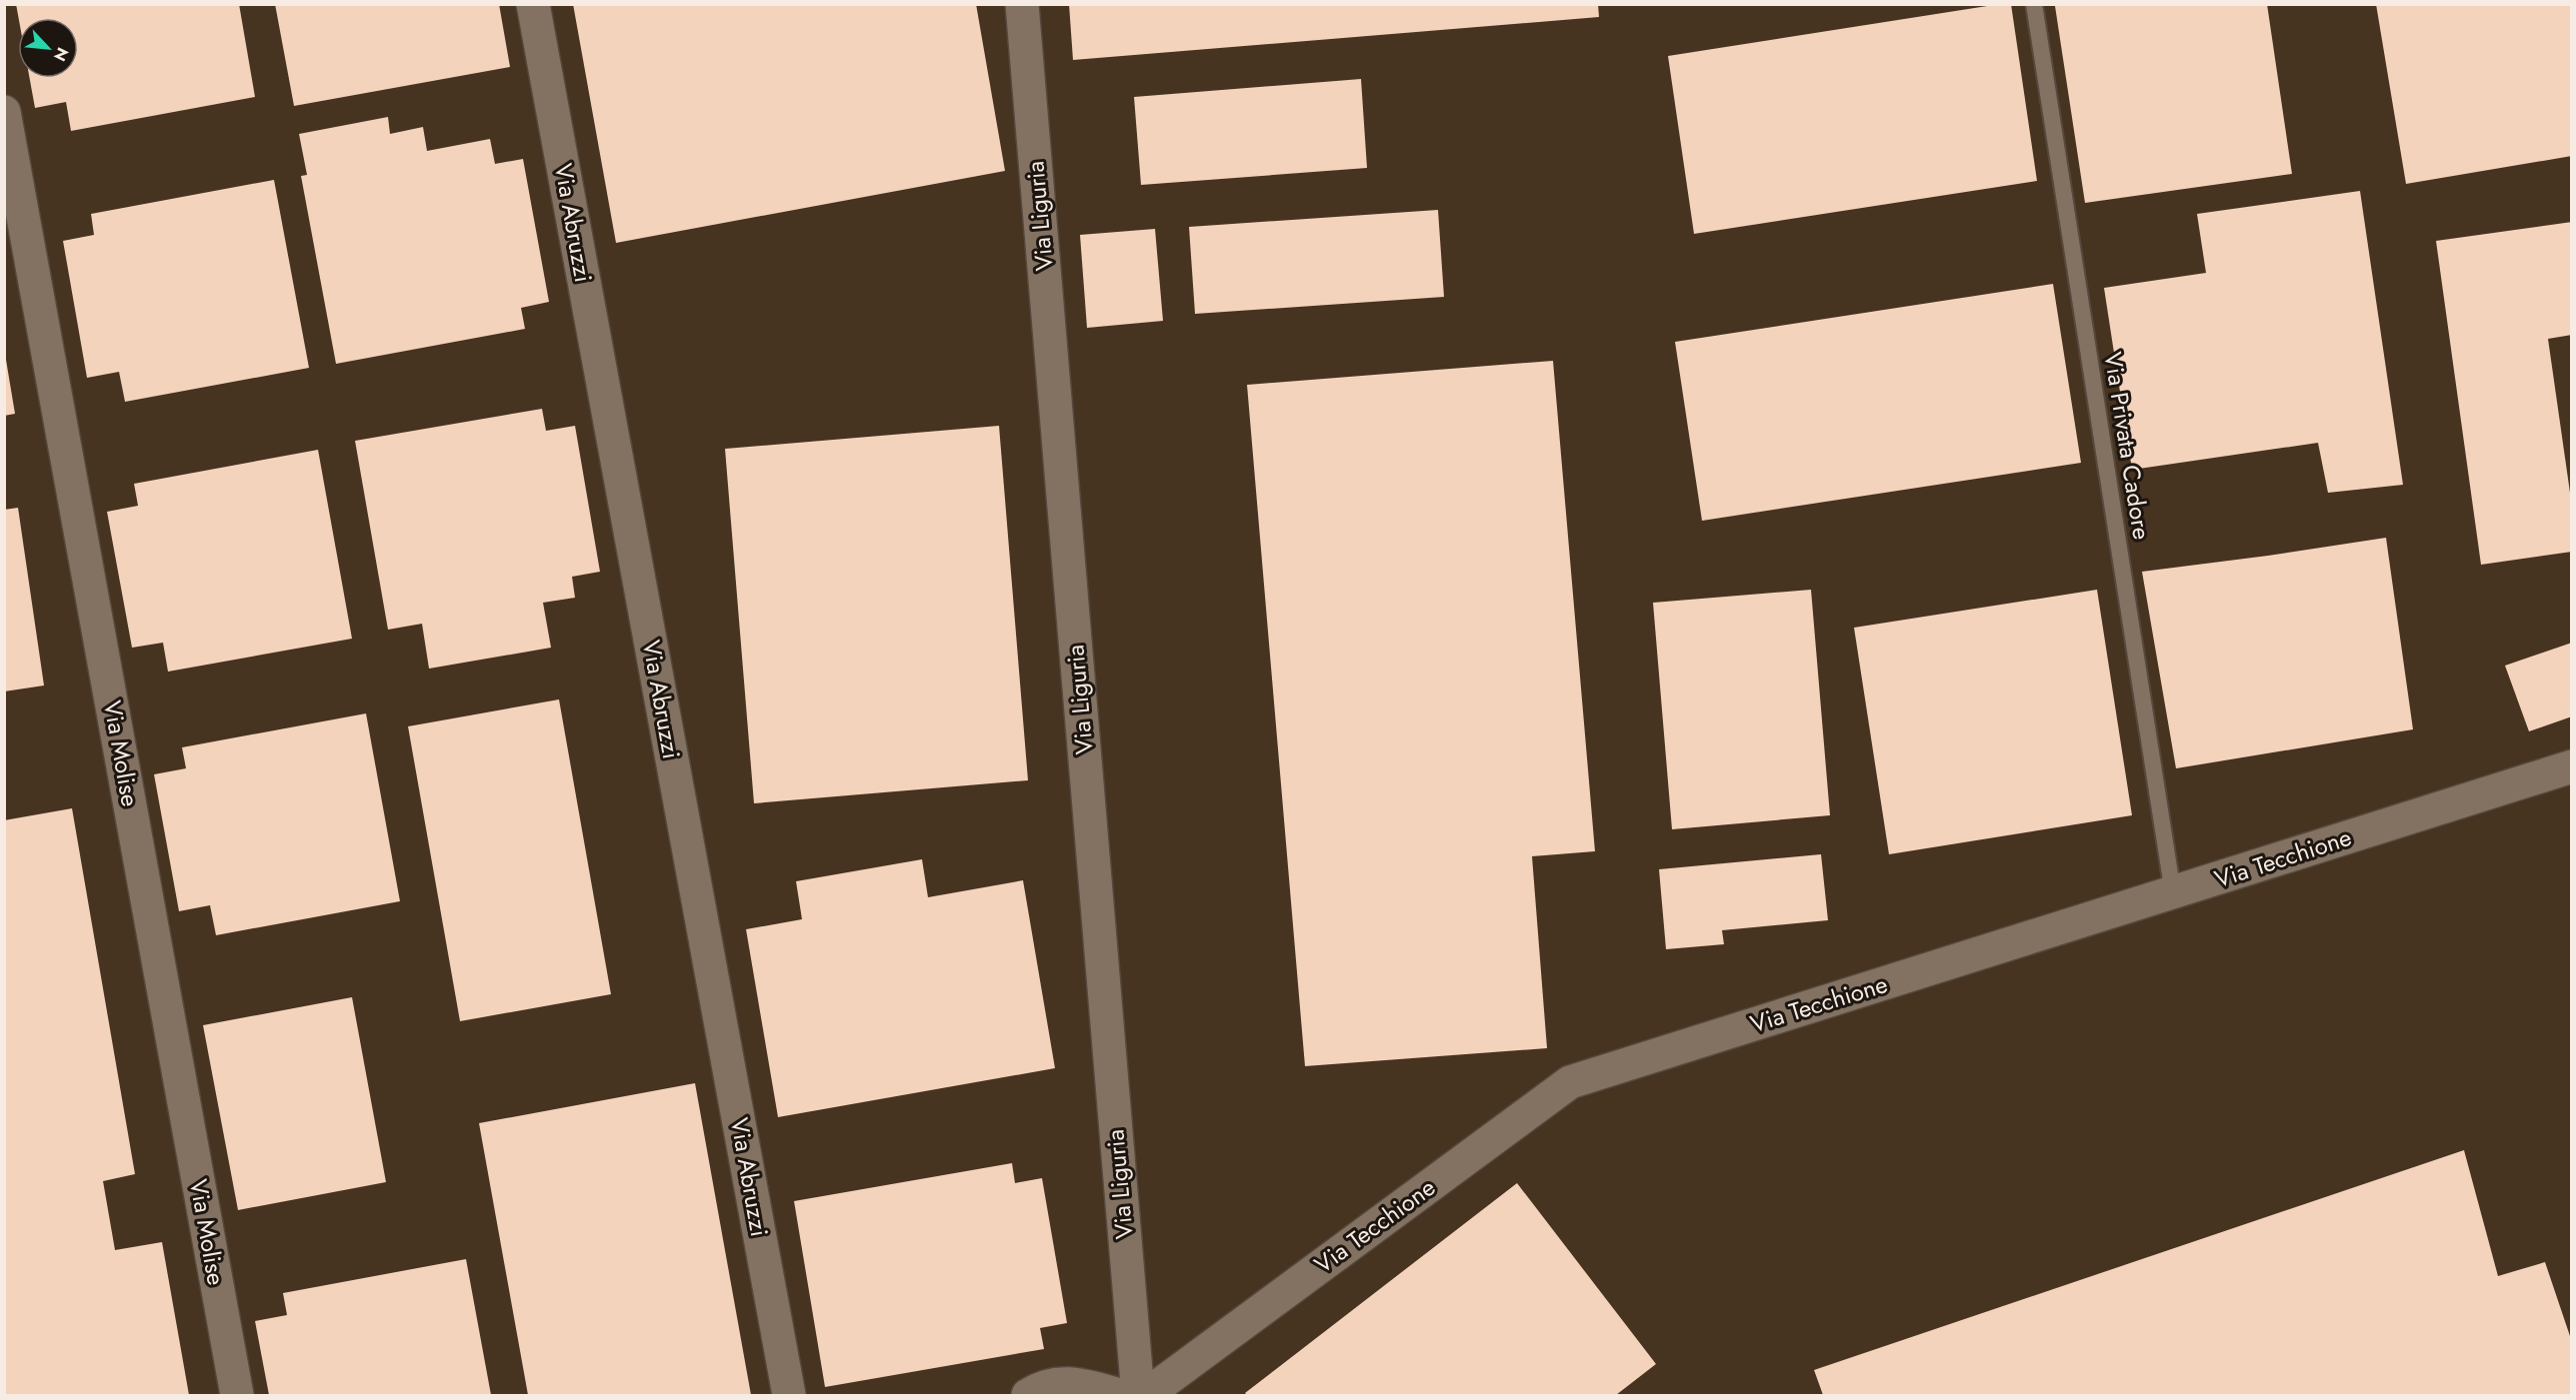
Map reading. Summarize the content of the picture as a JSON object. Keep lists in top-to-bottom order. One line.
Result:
{"streets":{"street":["Via Liguria","Via Abruzzi","Via Molise","Via Tecchione"],"lane":["Via Privata Cadore"]},"crossings":[["Via Privata Cadore","Via Tecchione"]],"north":"bottom right"}
